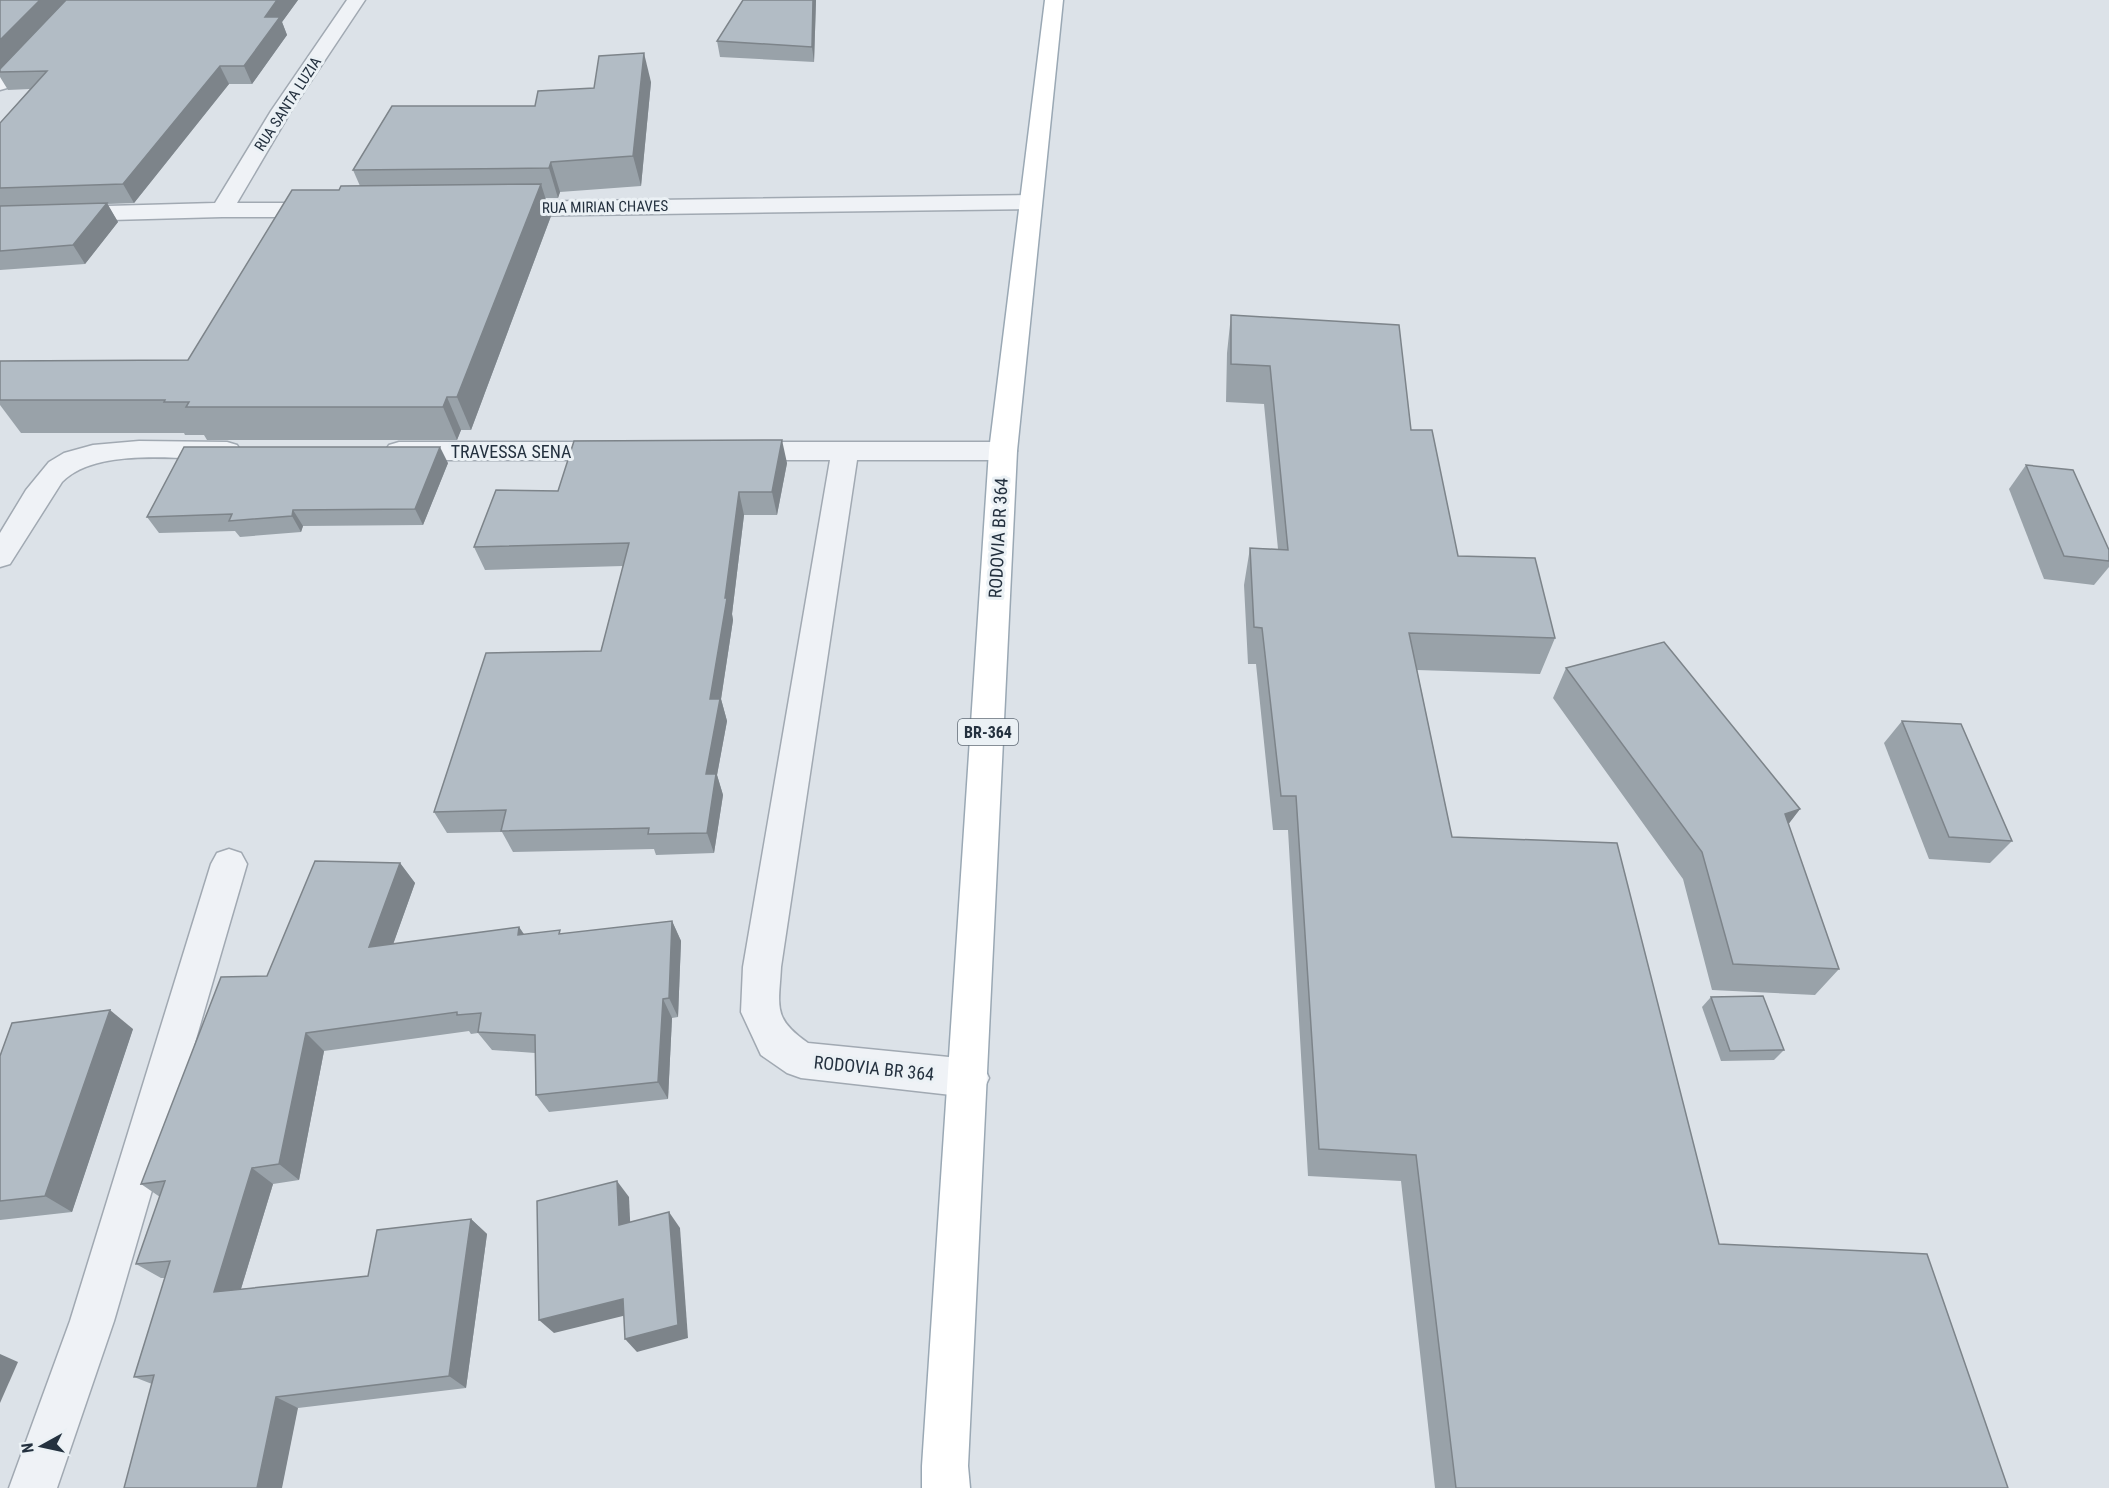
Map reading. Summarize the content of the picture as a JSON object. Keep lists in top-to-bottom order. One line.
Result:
{"streets":{"main road":["RODOVIA BR 364","BR-364"],"street":["RUA SANTA LUZIA","RUA MIRIAN CHAVES","TRAVESSA SENA"]},"crossings":[["RUA MIRIAN CHAVES","RODOVIA BR 364"]],"north":"left"}
